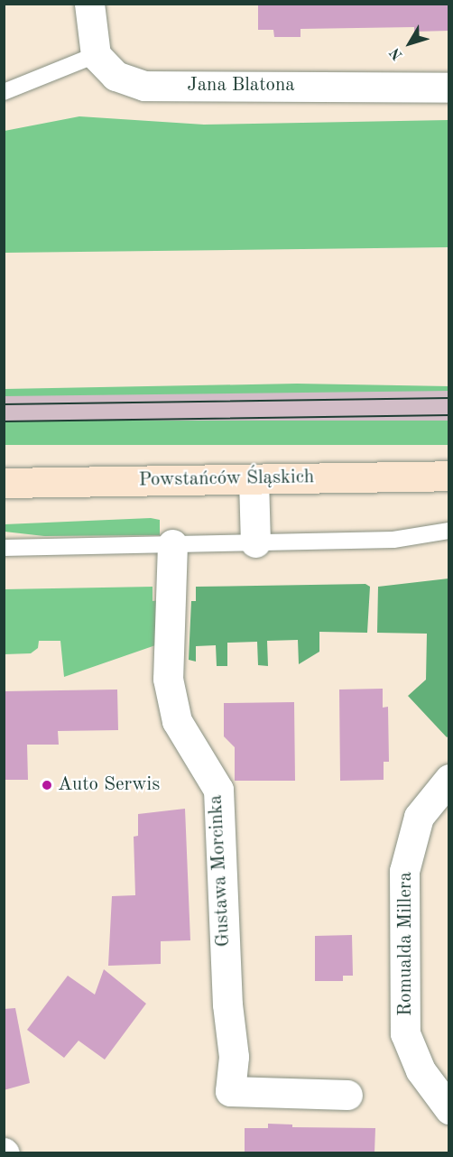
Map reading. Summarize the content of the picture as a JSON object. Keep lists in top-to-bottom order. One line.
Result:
{"streets":{"main road":["Powstańców Śląskich"],"street":["Jana Blatona","Gustawa Morcinka","Romualda Millera"]},"places":["Auto Serwis"],"north":"bottom left"}
